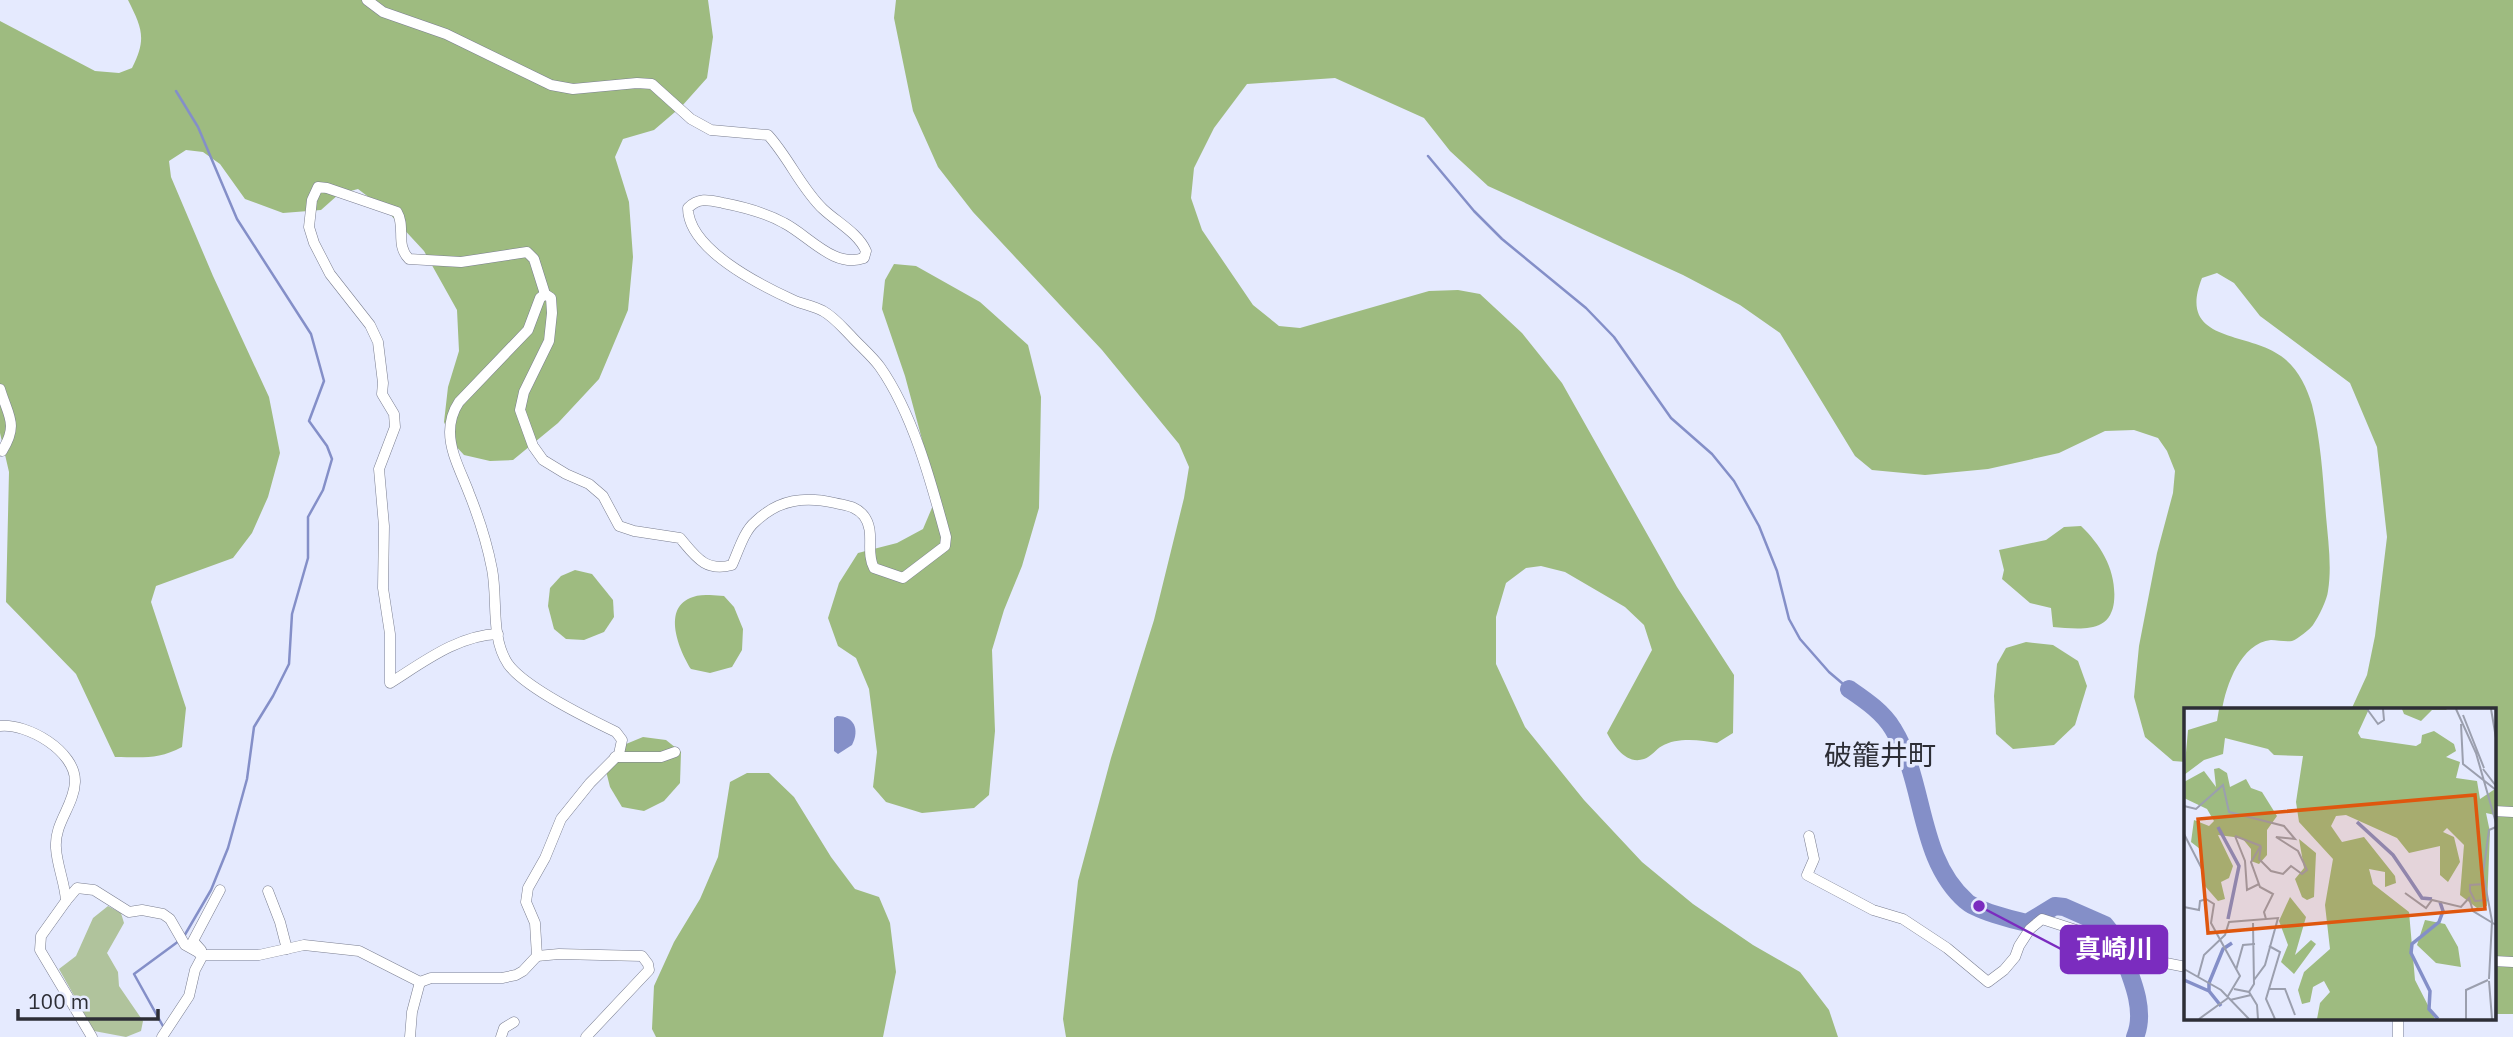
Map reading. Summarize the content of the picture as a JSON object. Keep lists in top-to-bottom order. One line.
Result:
{"districts":["破籠井町"],"places":["真崎川"],"scale_bar":"100 m"}
